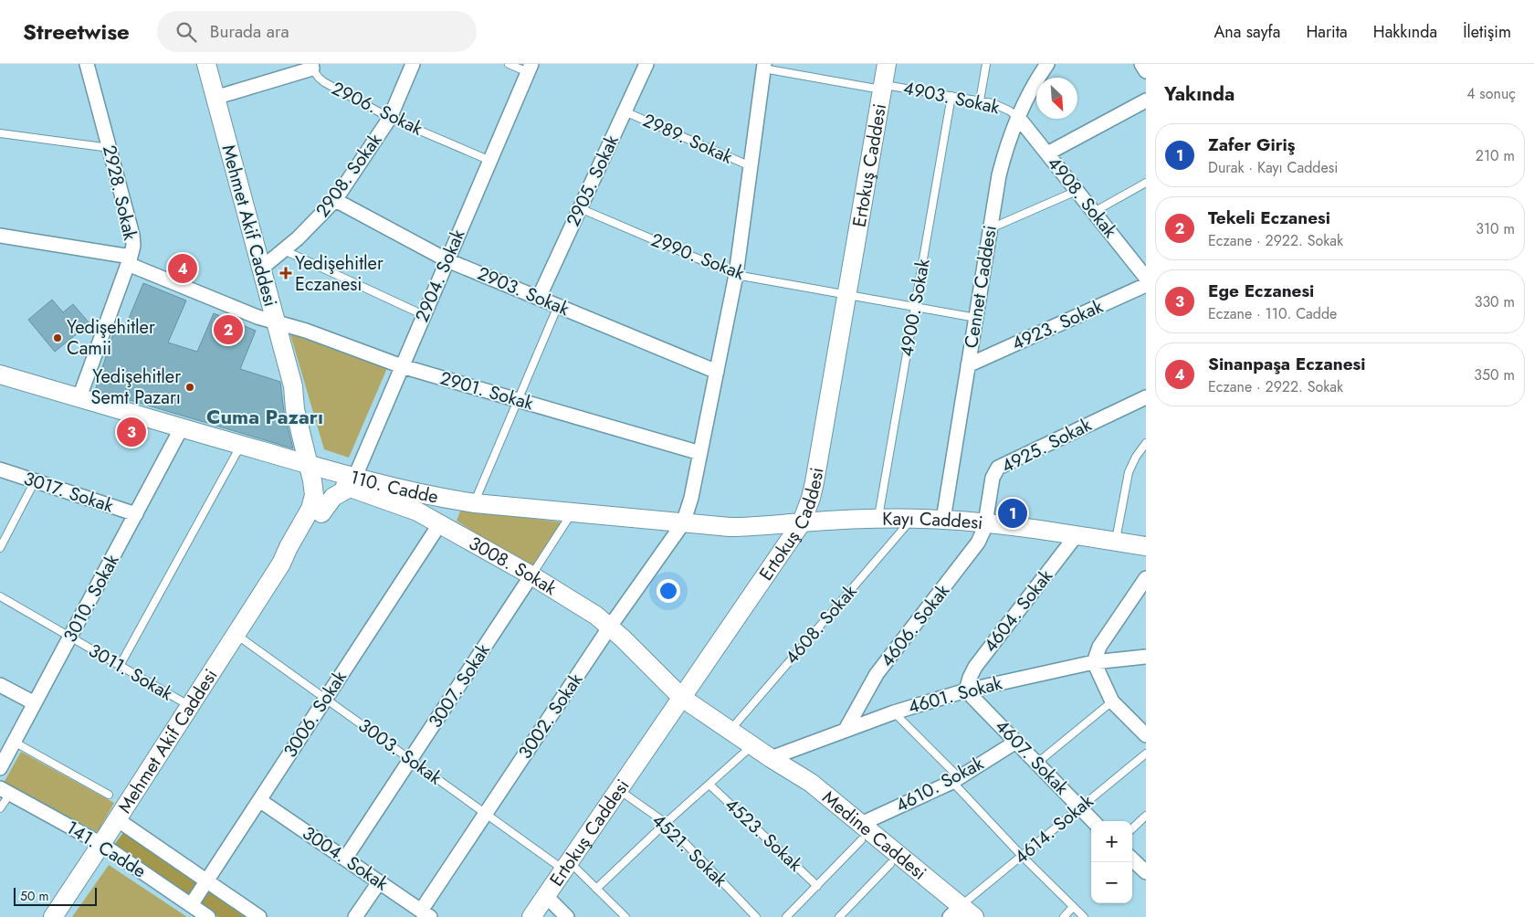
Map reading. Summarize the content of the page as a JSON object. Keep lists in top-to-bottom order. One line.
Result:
{"streets":{"street":["2906. Sokak","Ertokuş Caddesi","2908. Sokak","2905. Sokak","2928. Sokak","4908. Sokak","Mehmet Akif Caddesi","2904. Sokak","Cennet Caddesi","2903. Sokak","4923. Sokak","2901. Sokak","4925. Sokak","110. Cadde","3017. Sokak","Kayı Caddesi","3008. Sokak","3010. Sokak","4604. Sokak","4606. Sokak","3007. Sokak","4601. Sokak","3006. Sokak","3002. Sokak","4607. Sokak","4610. Sokak","Medine Caddesi","141. Cadde","3004. Sokak"],"lane":["4903. Sokak","2989. Sokak","2990. Sokak","4900. Sokak","4608. Sokak","3011. Sokak","3003. Sokak","4614. Sokak","4523. Sokak","4521. Sokak"]},"crossings":[["4903. Sokak","Ertokuş Caddesi"],["4903. Sokak","4908. Sokak"],["4903. Sokak","Cennet Caddesi"],["4903. Sokak","4900. Sokak"],["4903. Sokak","3002. Sokak"],["2906. Sokak","2908. Sokak"],["2906. Sokak","Mehmet Akif Caddesi"],["2906. Sokak","2904. Sokak"],["2989. Sokak","2905. Sokak"],["2989. Sokak","3002. Sokak"],["Ertokuş Caddesi","2990. Sokak"],["Ertokuş Caddesi","110. Cadde"],["Ertokuş Caddesi","Kayı Caddesi"],["Ertokuş Caddesi","3008. Sokak"],["Ertokuş Caddesi","3003. Sokak"],["Ertokuş Caddesi","Medine Caddesi"],["Ertokuş Caddesi","4521. Sokak"],["2908. Sokak","Mehmet Akif Caddesi"],["2908. Sokak","2903. Sokak"],["2905. Sokak","2990. Sokak"],["2905. Sokak","2903. Sokak"],["2928. Sokak","2901. Sokak"],["2928. Sokak","110. Cadde"],["4908. Sokak","Cennet Caddesi"],["Mehmet Akif Caddesi","2901. Sokak"],["Mehmet Akif Caddesi","110. Cadde"],["Mehmet Akif Caddesi","3011. Sokak"],["Mehmet Akif Caddesi","3003. Sokak"],["Mehmet Akif Caddesi","141. Cadde"],["2990. Sokak","Cennet Caddesi"],["2990. Sokak","4900. Sokak"],["2990. Sokak","3002. Sokak"],["2904. Sokak","2903. Sokak"],["2904. Sokak","2901. Sokak"],["2904. Sokak","110. Cadde"],["2904. Sokak","3008. Sokak"],["Cennet Caddesi","4923. Sokak"],["Cennet Caddesi","Kayı Caddesi"],["2903. Sokak","3002. Sokak"],["4900. Sokak","Kayı Caddesi"],["2901. Sokak","3002. Sokak"],["4925. Sokak","Kayı Caddesi"],["4925. Sokak","4606. Sokak"],["110. Cadde","Kayı Caddesi"],["110. Cadde","3008. Sokak"],["110. Cadde","3010. Sokak"],["110. Cadde","3007. Sokak"],["110. Cadde","3002. Sokak"],["3017. Sokak","3010. Sokak"],["Kayı Caddesi","4604. Sokak"],["Kayı Caddesi","4608. Sokak"],["Kayı Caddesi","4606. Sokak"],["3008. Sokak","3007. Sokak"],["3008. Sokak","3006. Sokak"],["3008. Sokak","3002. Sokak"],["3008. Sokak","Medine Caddesi"],["3010. Sokak","3011. Sokak"],["4604. Sokak","4601. Sokak"],["4604. Sokak","4607. Sokak"],["4608. Sokak","Medine Caddesi"],["4606. Sokak","4601. Sokak"],["3007. Sokak","3003. Sokak"],["3007. Sokak","3004. Sokak"],["4601. Sokak","4607. Sokak"],["4601. Sokak","Medine Caddesi"],["3006. Sokak","3003. Sokak"],["3006. Sokak","141. Cadde"],["3006. Sokak","3004. Sokak"],["3002. Sokak","3003. Sokak"],["3002. Sokak","3004. Sokak"],["4607. Sokak","4610. Sokak"],["4607. Sokak","4614. Sokak"],["4610. Sokak","Medine Caddesi"],["4614. Sokak","Medine Caddesi"]],"districts":["Cuma Pazarı"],"places":{"health":["Yedişehitler Eczanesi"],"other":["Yedişehitler Camii","Yedişehitler Semt Pazarı"]},"scale_bar":"50 m","north":"bottom right","page":{"header":"Streetwise","search":"Burada ara","nav":["Ana sayfa","Harita","Hakkında","İletişim"],"heading":["Yakında","4 sonuç"],"list":[{"mark":"1","name":"Zafer Giriş","note":"Durak · Kayı Caddesi","value":"210 m"},{"mark":"2","name":"Tekeli Eczanesi","note":"Eczane · 2922. Sokak","value":"310 m"},{"mark":"3","name":"Ege Eczanesi","note":"Eczane · 110. Cadde","value":"330 m"},{"mark":"4","name":"Sinanpaşa Eczanesi","note":"Eczane · 2922. Sokak","value":"350 m"}],"pins":["4","2","3","1"],"map_buttons":["+","−"],"scale":"50 m"}}
